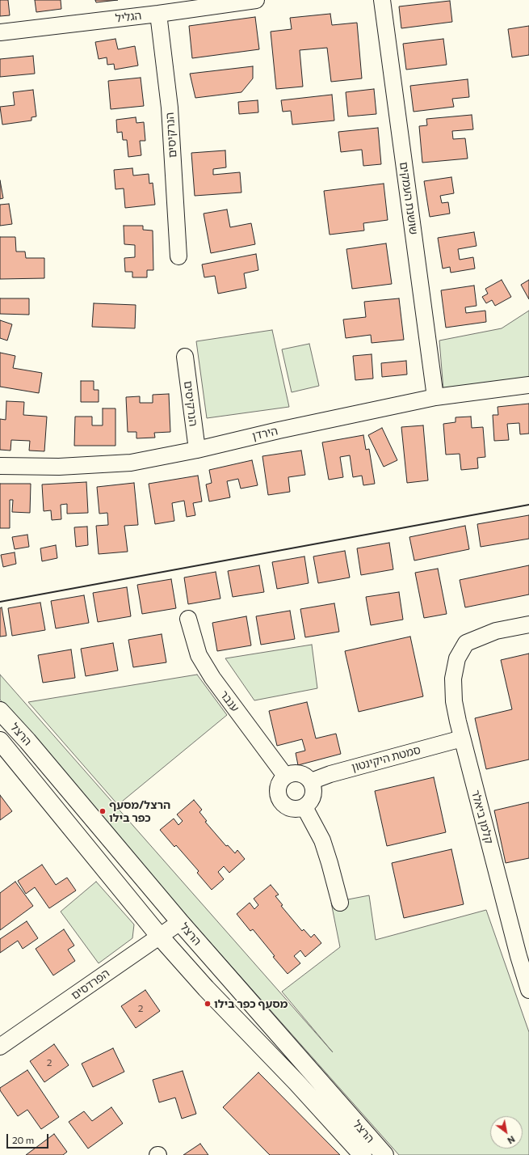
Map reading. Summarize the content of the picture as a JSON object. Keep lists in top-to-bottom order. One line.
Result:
{"streets":{"main road":["הרצל"],"street":["הגליל","הנרקיסים","שושנת העמקים","הירדן","ענבר","סמטת היקינטון","קלמן ביאלר","הפרדסים"]},"crossings":[["הגליל","הנרקיסים"],["הנרקיסים","הירדן"],["שושנת העמקים","הירדן"],["ענבר","סמטת היקינטון"],["הרצל","הפרדסים"],["סמטת היקינטון","קלמן ביאלר"]],"places":["הרצל/מסעף כפר בילו","מסעף כפר בילו"],"house_numbers":["2","2"],"scale_bar":"20 m","north":"bottom right"}
